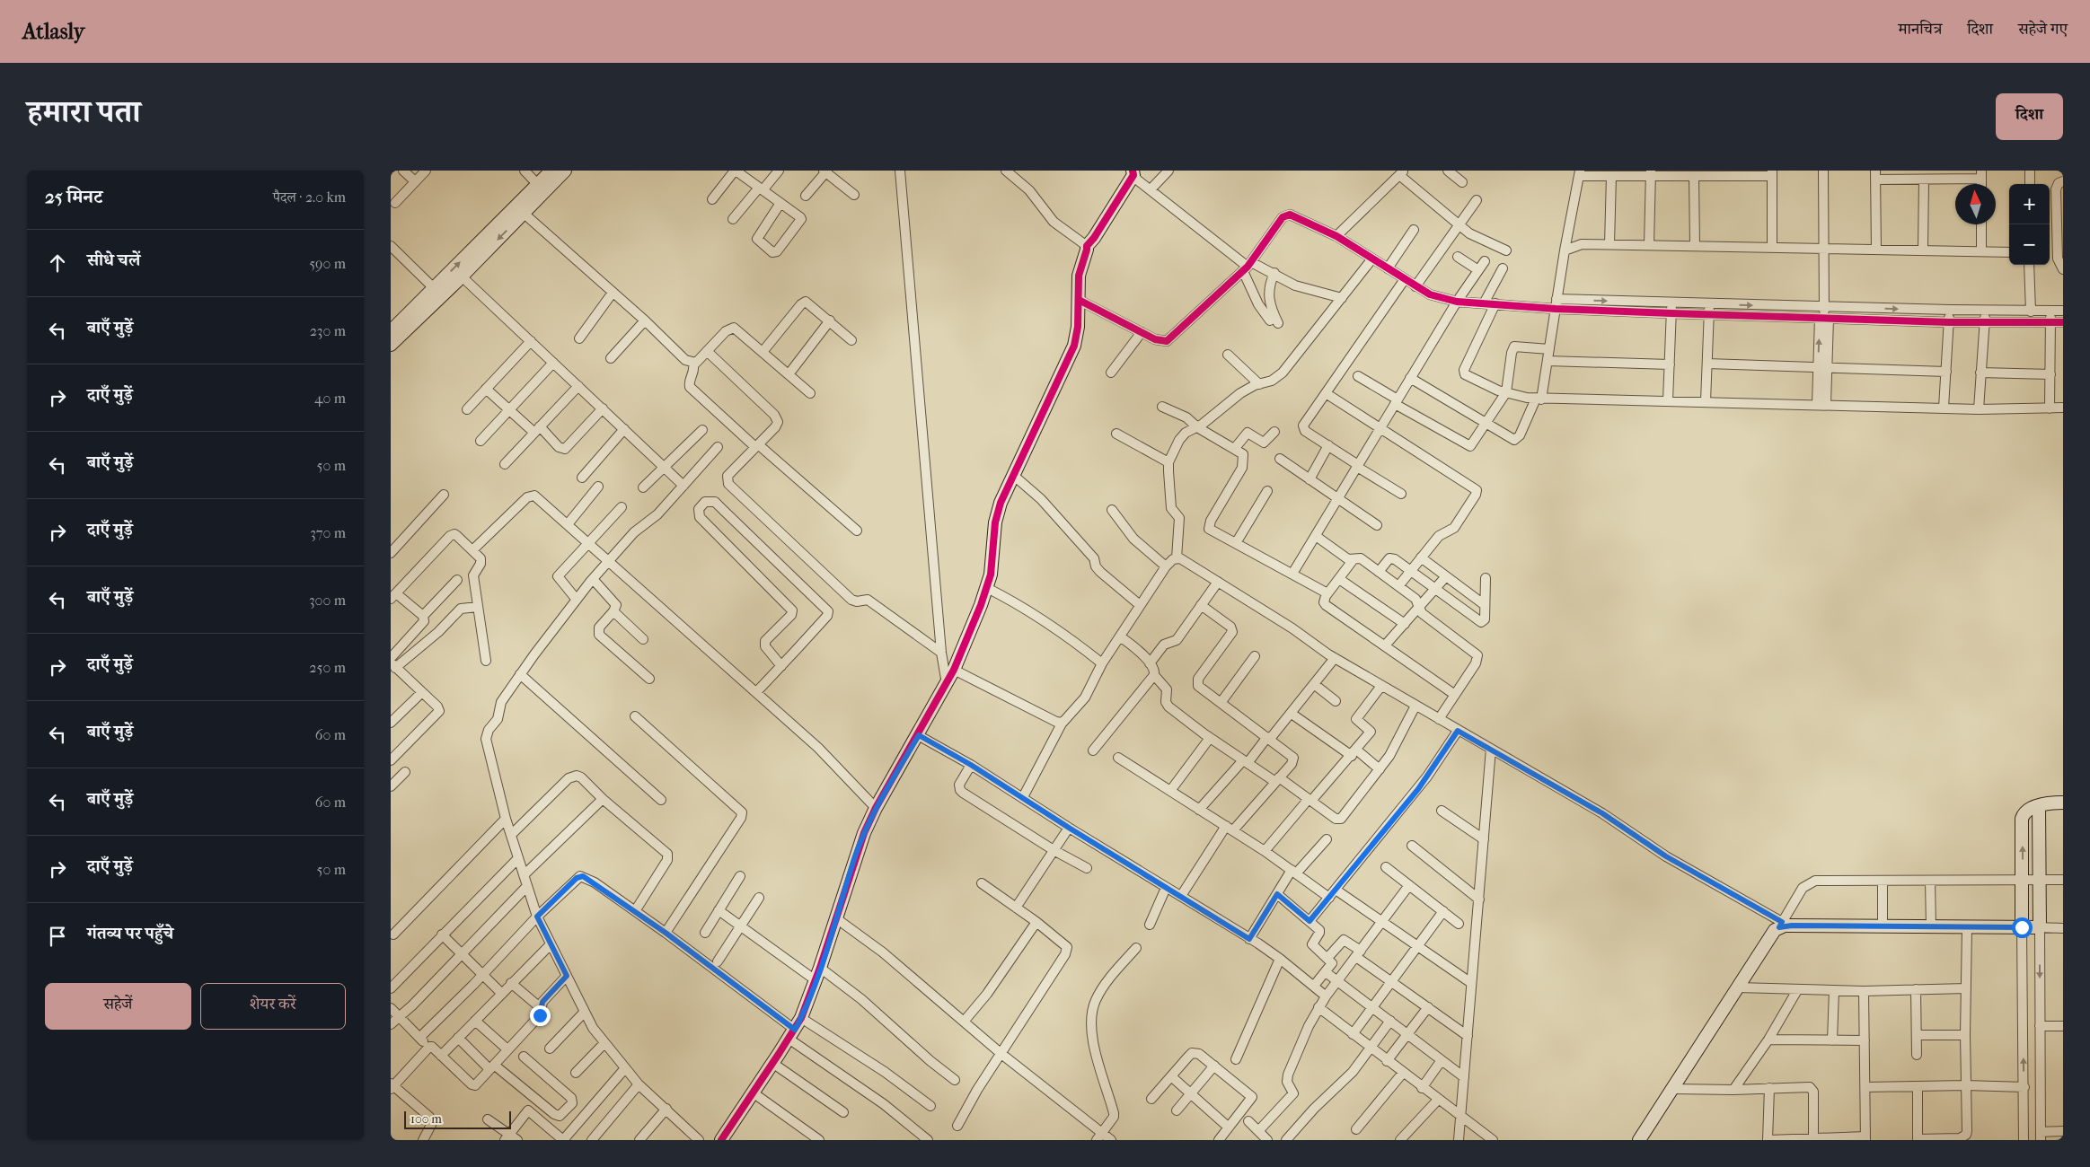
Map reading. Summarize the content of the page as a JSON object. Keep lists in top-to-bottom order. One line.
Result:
{"scale_bar":"100 m","north":"top","page":{"header":"Atlasly","nav":["मानचित्र","दिशा","सहेजे गए"],"title":"हमारा पता","buttons":["दिशा",["सहेजें","शेयर करें"]],"heading":["25 मिनट","पैदल · 2.0 km"],"map_buttons":["+","−"],"list":[["सीधे चलें","590 m"],["बाएँ मुड़ें","230 m"],["दाएँ मुड़ें","40 m"],["बाएँ मुड़ें","50 m"],["दाएँ मुड़ें","370 m"],["बाएँ मुड़ें","300 m"],["दाएँ मुड़ें","250 m"],["बाएँ मुड़ें","60 m"],["बाएँ मुड़ें","60 m"],["दाएँ मुड़ें","50 m"],"गंतव्य पर पहुँचे"],"scale":"100 m"}}
